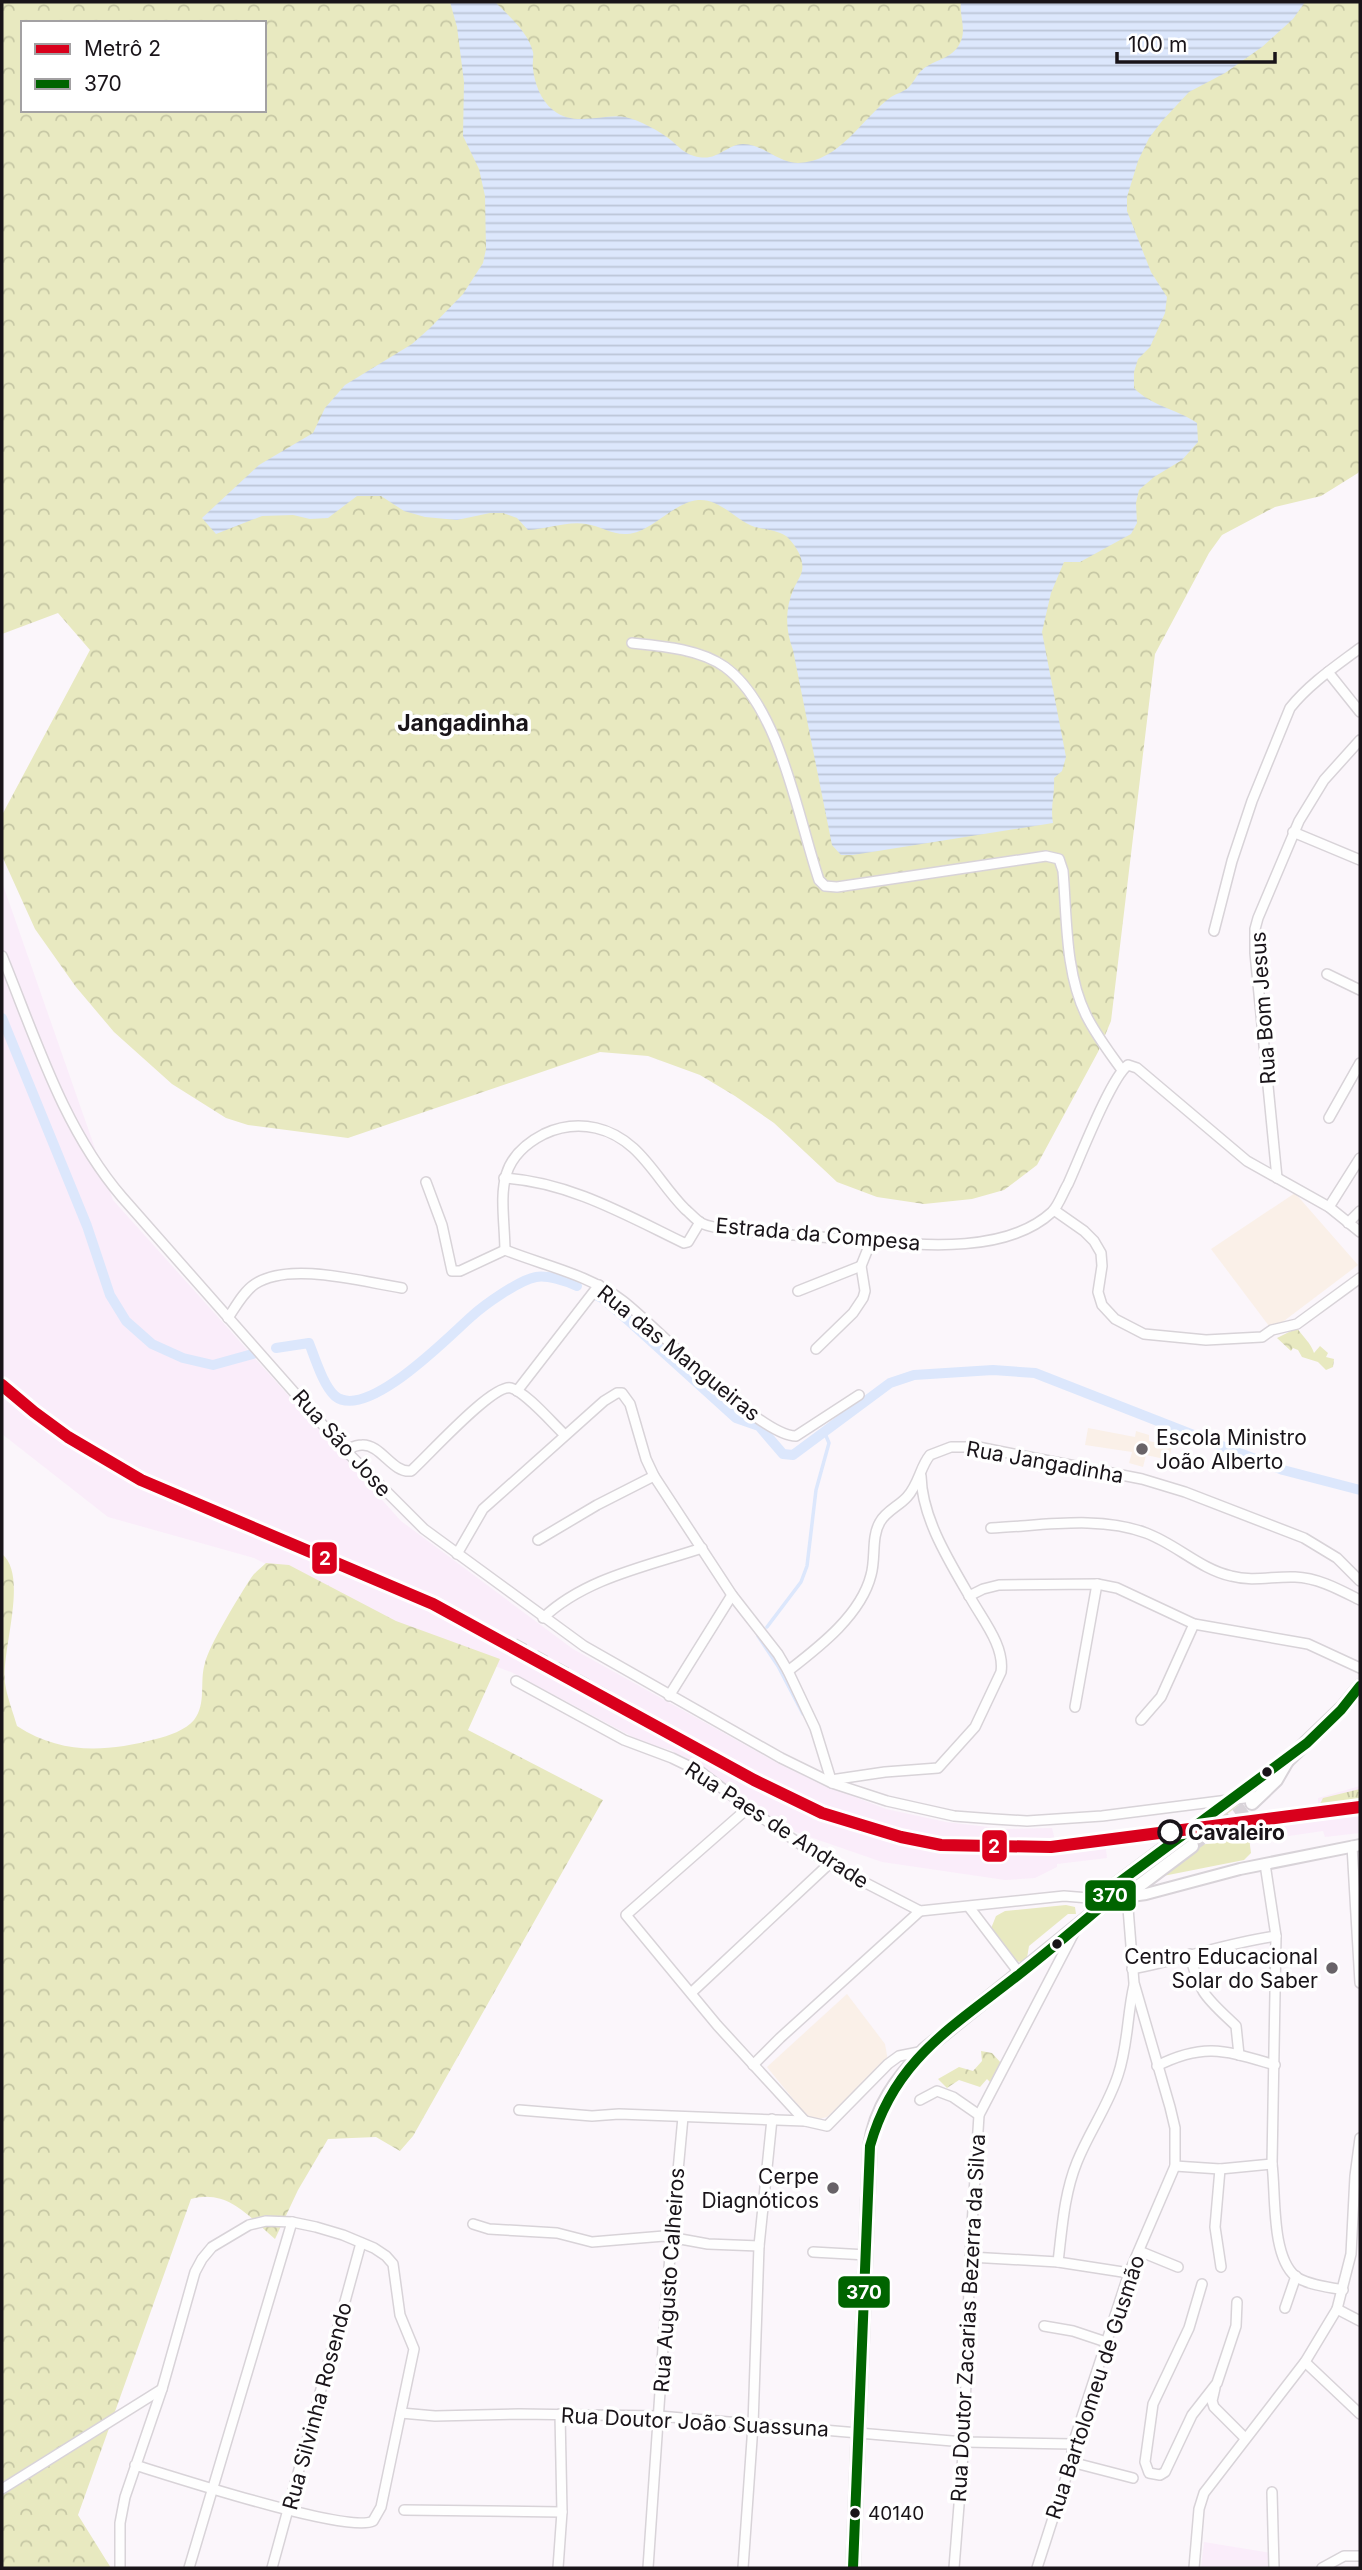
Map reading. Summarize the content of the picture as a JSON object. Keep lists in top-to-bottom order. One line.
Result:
{"streets":{"street":["Rua Bom Jesus","Estrada da Compesa","Rua das Mangueiras","Rua São Jose","Rua Jangadinha","Rua Paes de Andrade","Rua Augusto Calheiros","Rua Doutor Zacarias Bezerra da Silva","Rua Bartolomeu de Gusmão","Rua Silvinha Rosendo","Rua Doutor João Suassuna"]},"crossings":[["Rua Augusto Calheiros","Rua Doutor João Suassuna"],["Rua Doutor Zacarias Bezerra da Silva","Rua Doutor João Suassuna"],["Rua Bartolomeu de Gusmão","Rua Doutor João Suassuna"]],"districts":["Jangadinha"],"places":["Escola Ministro João Alberto","Cavaleiro","Centro Educacional Solar do Saber","Cerpe Diagnóticos","40140"],"lines":["metro line 2","transit line 370"],"legend":["Metrô 2","370"],"scale_bar":"100 m"}
